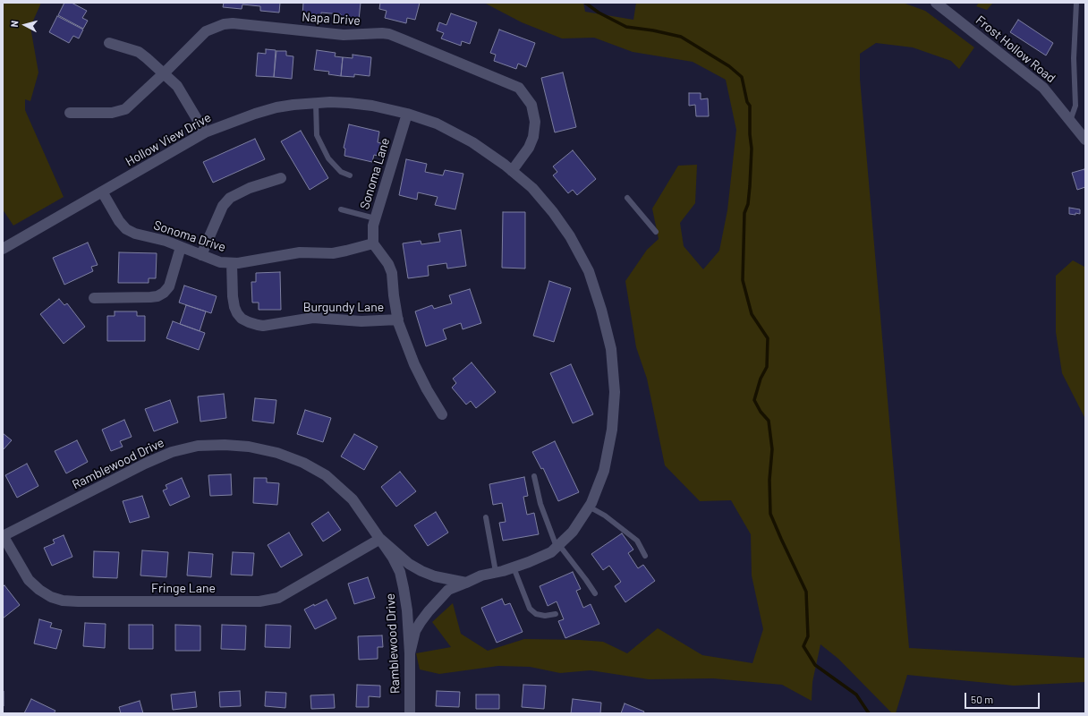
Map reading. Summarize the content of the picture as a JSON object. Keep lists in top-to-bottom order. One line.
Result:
{"streets":{"street":["Napa Drive","Frost Hollow Road","Hollow View Drive","Sonoma Lane","Sonoma Drive","Burgundy Lane","Ramblewood Drive","Fringe Lane"]},"crossings":[["Napa Drive","Hollow View Drive"],["Hollow View Drive","Sonoma Lane"],["Hollow View Drive","Sonoma Drive"],["Hollow View Drive","Ramblewood Drive"],["Sonoma Lane","Sonoma Drive"],["Sonoma Drive","Burgundy Lane"],["Ramblewood Drive","Fringe Lane"]],"scale_bar":"50 m","north":"left"}
